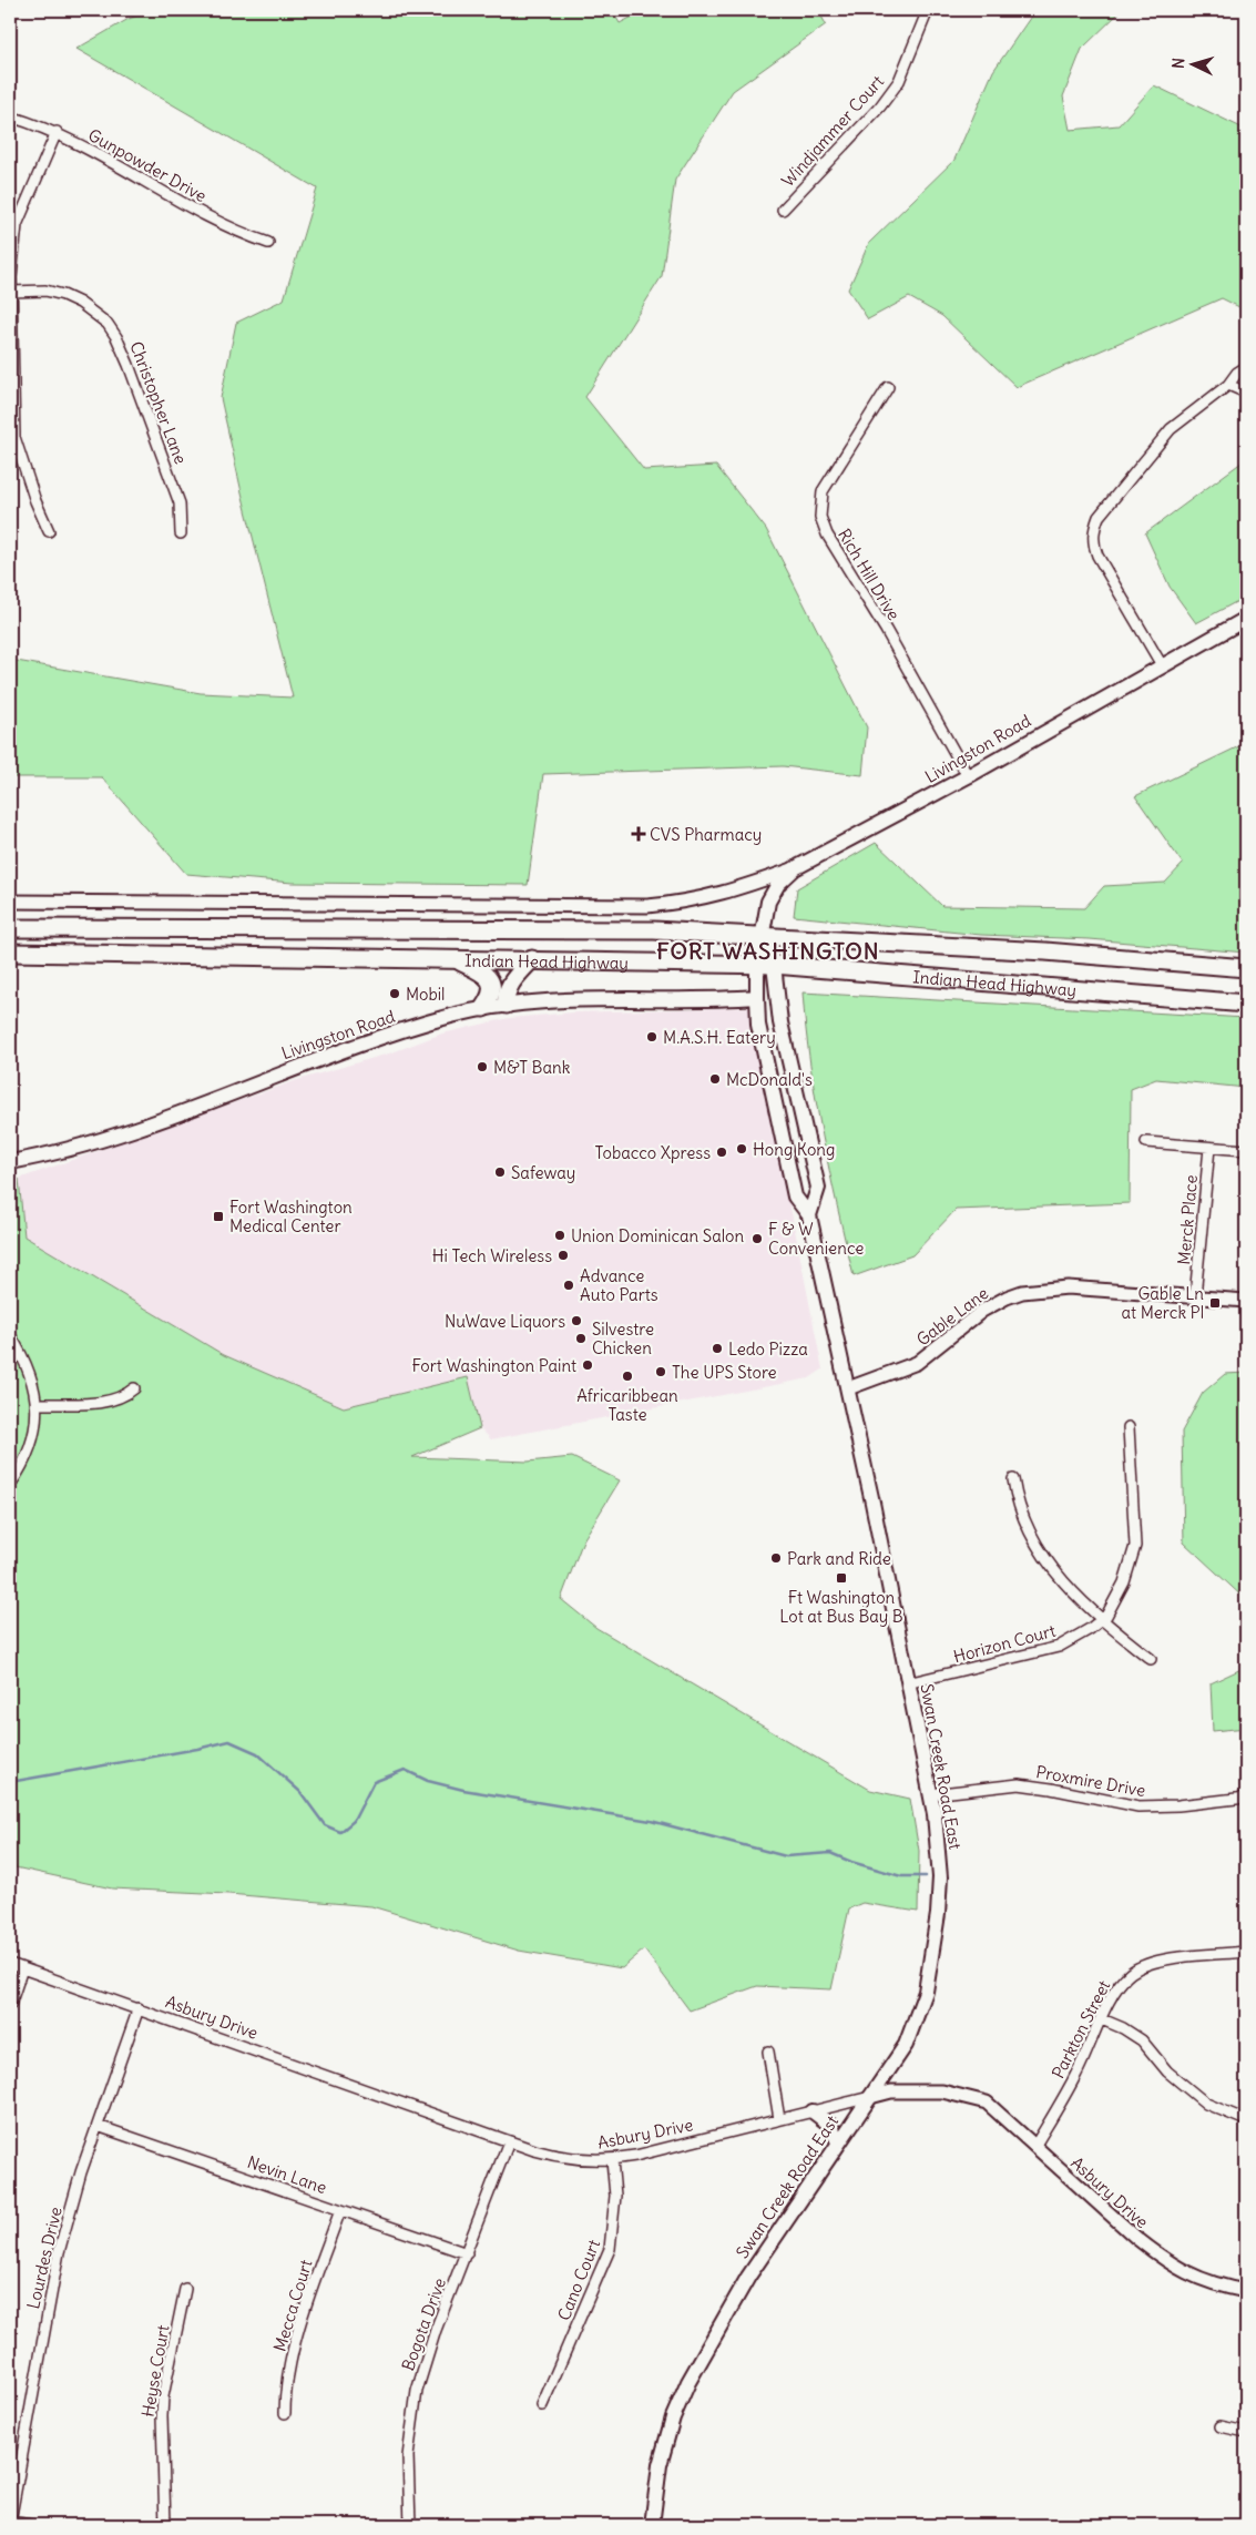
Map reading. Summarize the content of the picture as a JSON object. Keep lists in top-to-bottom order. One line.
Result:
{"streets":{"highway":["Indian Head Highway"],"main road":["Livingston Road","Swan Creek Road East"],"street":["Windjammer Court","Gunpowder Drive","Christopher Lane","Rich Hill Drive","Merck Place","Gable Lane","Horizon Court","Proxmire Drive","Asbury Drive","Parkton Street","Nevin Lane","Lourdes Drive","Cano Court","Mecca Court","Bogota Drive","Heyse Court"]},"crossings":[["Rich Hill Drive","Livingston Road"],["Livingston Road","Indian Head Highway"],["Livingston Road","Swan Creek Road East"],["Indian Head Highway","Swan Creek Road East"],["Merck Place","Gable Lane"],["Gable Lane","Swan Creek Road East"],["Horizon Court","Swan Creek Road East"],["Swan Creek Road East","Proxmire Drive"],["Swan Creek Road East","Asbury Drive"],["Asbury Drive","Parkton Street"],["Asbury Drive","Lourdes Drive"],["Asbury Drive","Cano Court"],["Asbury Drive","Bogota Drive"],["Nevin Lane","Lourdes Drive"],["Nevin Lane","Mecca Court"],["Nevin Lane","Bogota Drive"]],"districts":["FORT WASHINGTON"],"places":{"health":["CVS Pharmacy"],"other":["Mobil","M.A.S.H. Eatery","M&T Bank","McDonald's","Hong Kong","Tobacco Xpress","Safeway","Union Dominican Salon","F & W Convenience","Hi Tech Wireless","Advance Auto Parts","NuWave Liquors","Silvestre Chicken","Ledo Pizza","Fort Washington Paint","The UPS Store","Africaribbean Taste","Park and Ride"],"transit":["Fort Washington Medical Center","Gable Ln at Merck Pl","Ft Washington Lot at Bus Bay B"]},"north":"left"}
